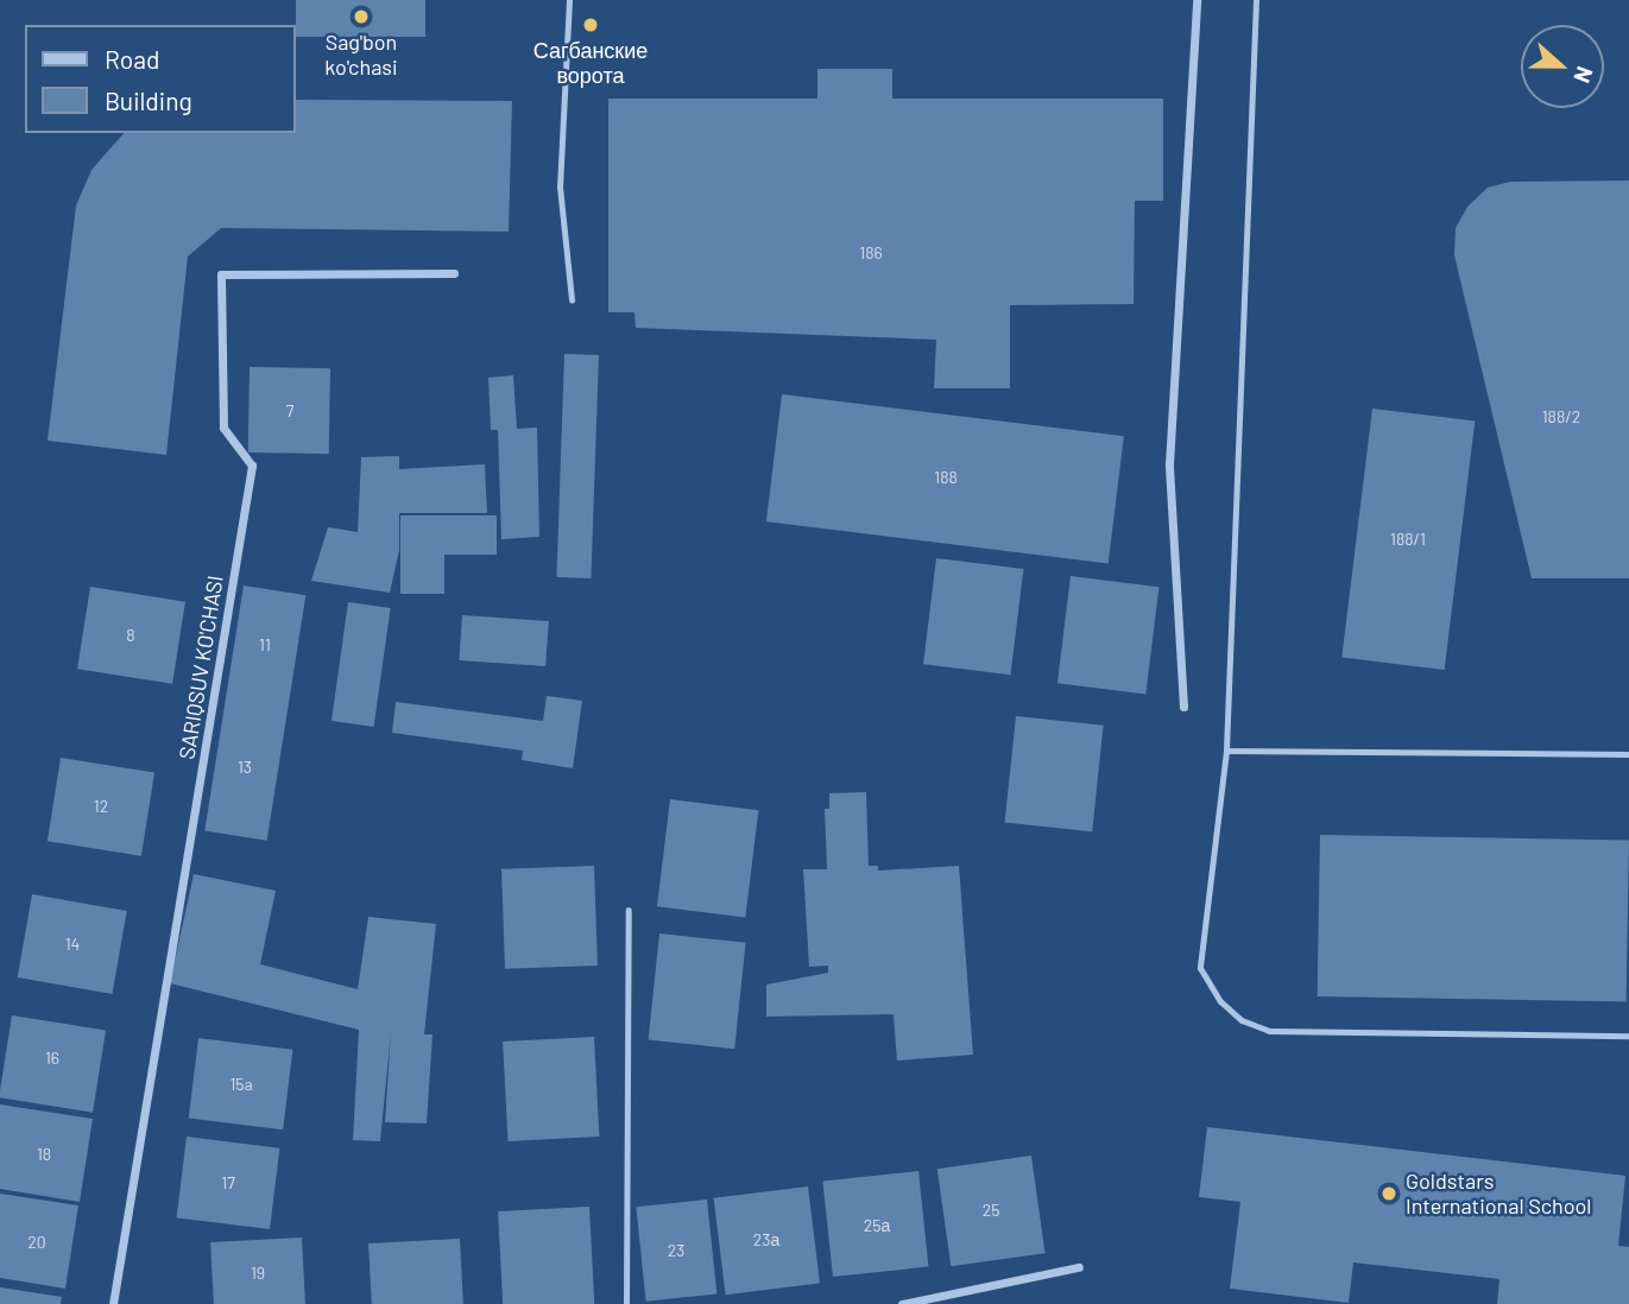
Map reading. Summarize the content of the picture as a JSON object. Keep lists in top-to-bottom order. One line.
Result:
{"streets":{"street":["SARIQSUV KO'CHASI"]},"places":["Sag'bon ko'chasi","Сагбанские ворота","Goldstars International School"],"house_numbers":["186","7","188/2","188","188/1","8","11","13","12","14","16","15a","18","17","25","25а","23а","20","23","19"],"legend":["Road","Building"],"north":"right"}
